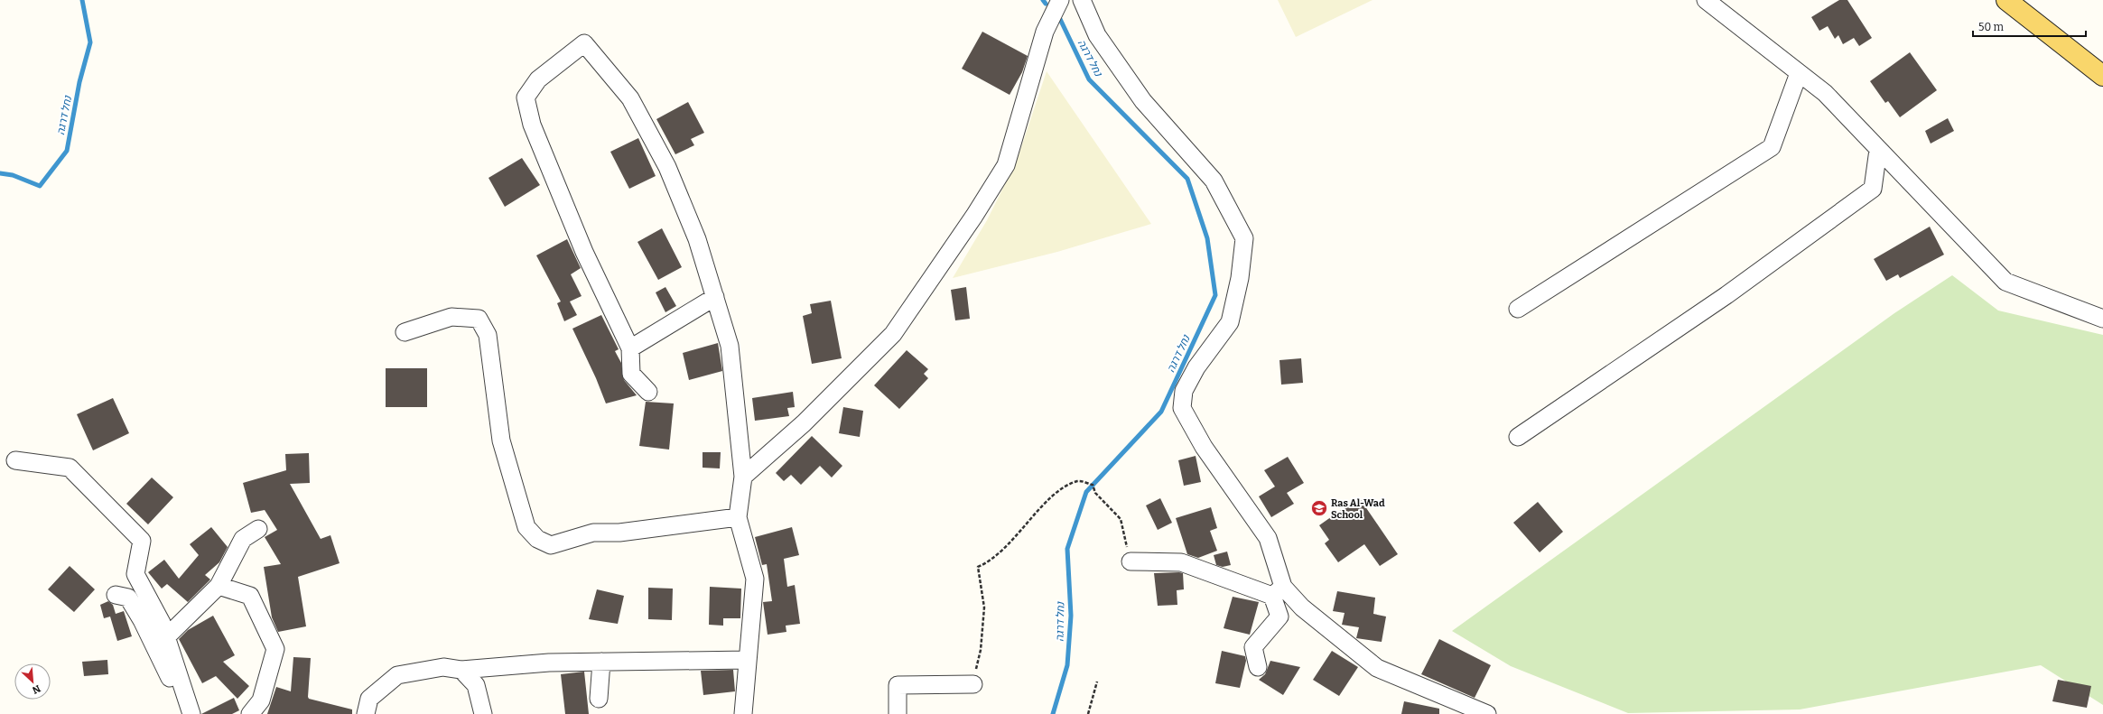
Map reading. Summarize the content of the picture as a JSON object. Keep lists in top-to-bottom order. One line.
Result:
{"water":["נחל דרגה"],"places":{"school or university":["Ras Al-Wad School"]},"scale_bar":"50 m","north":"bottom right"}
